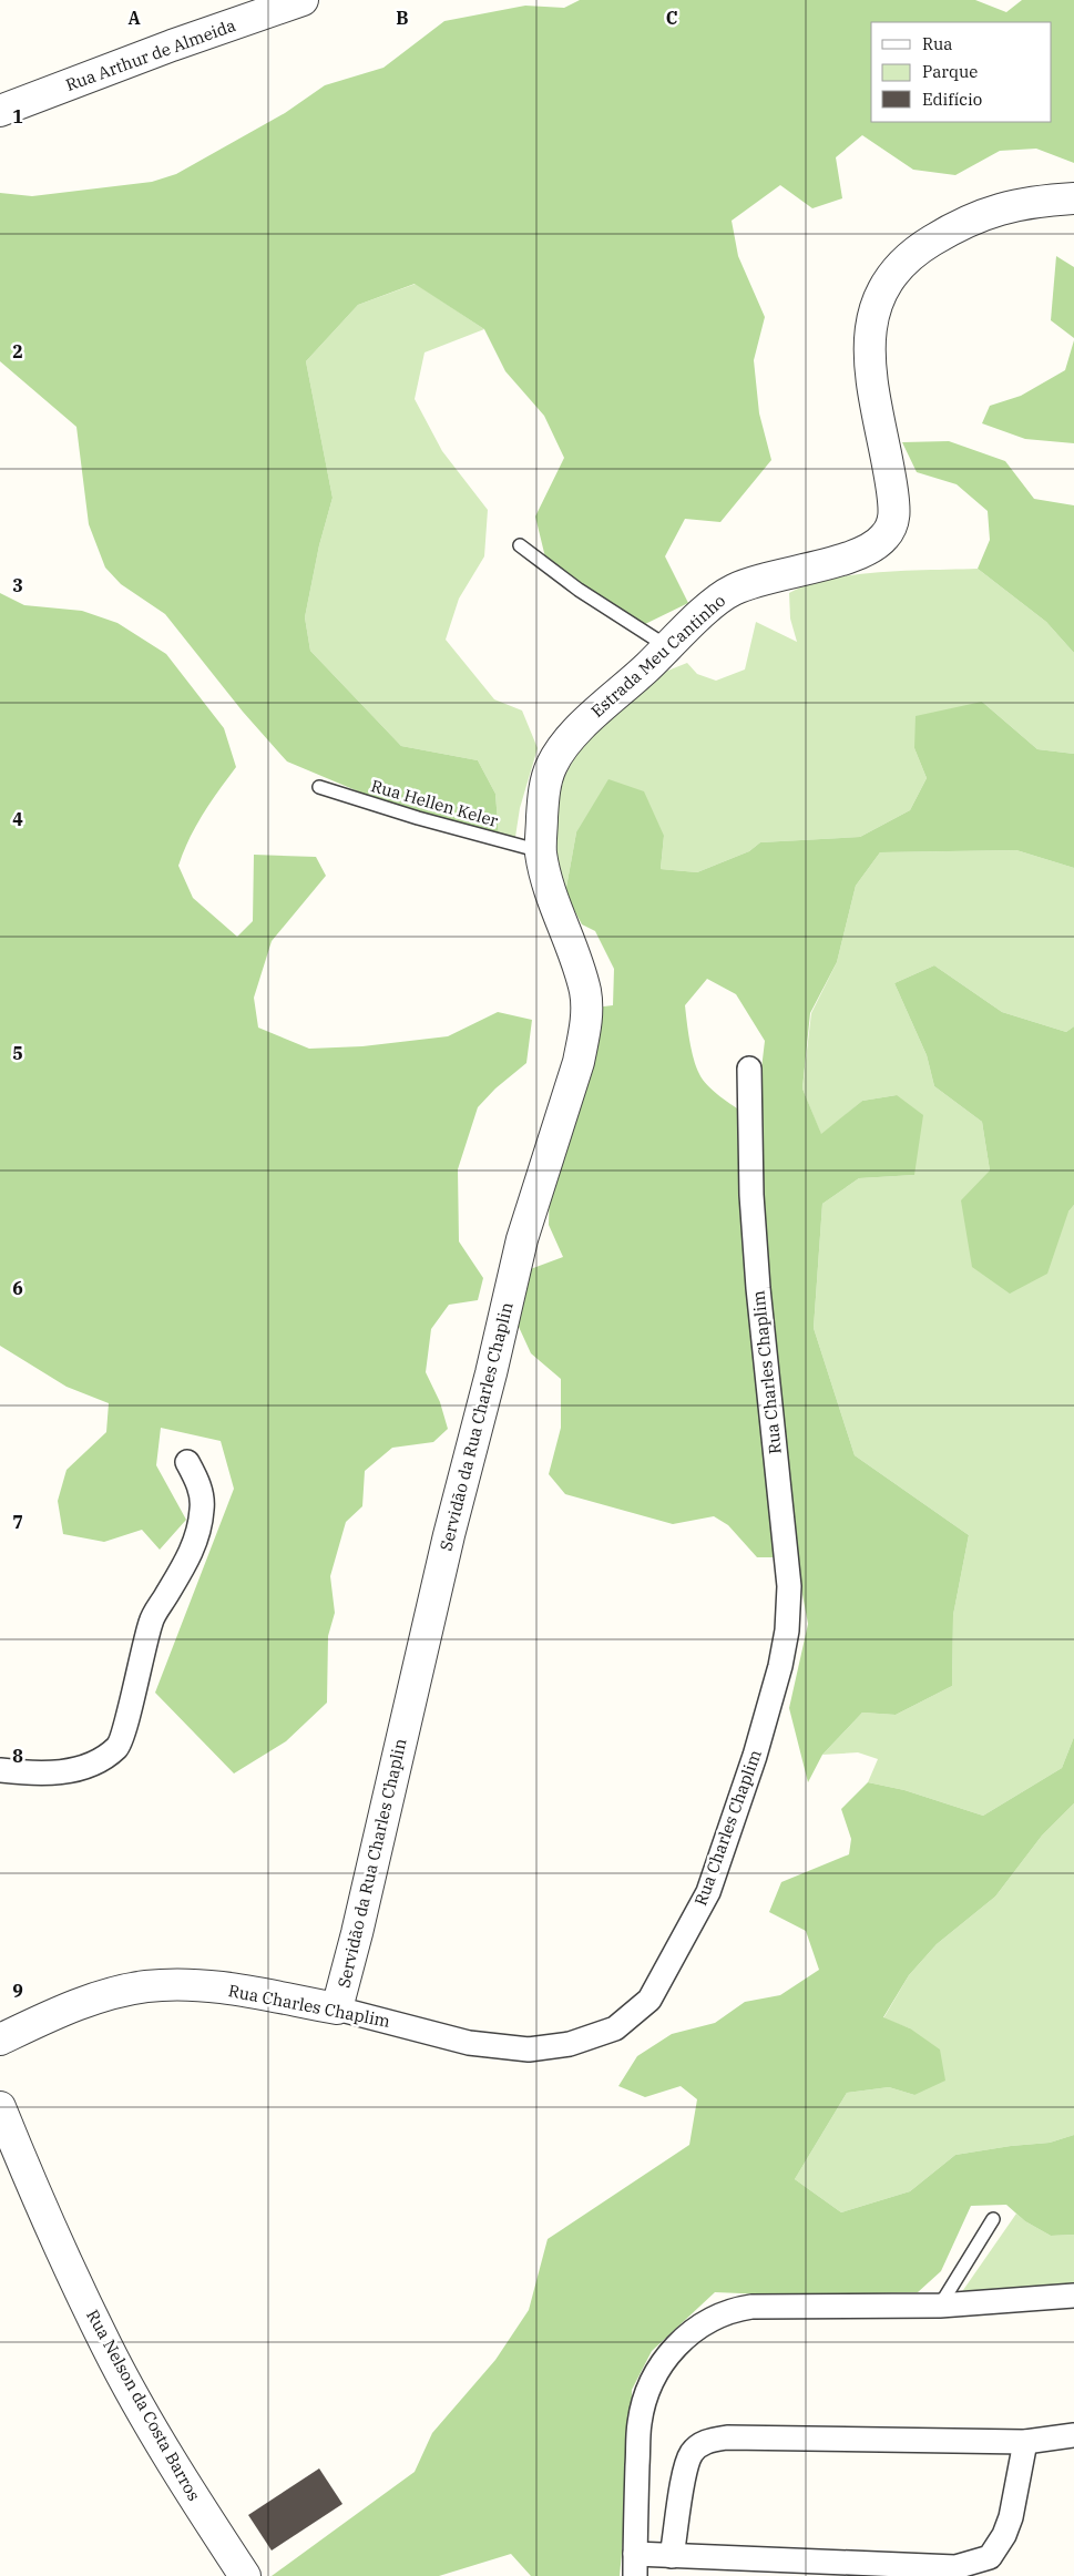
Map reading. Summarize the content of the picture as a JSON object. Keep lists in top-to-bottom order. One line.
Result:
{"streets":{"street":["Rua Arthur de Almeida","Estrada Meu Cantinho","Rua Charles Chaplim","Servidão da Rua Charles Chaplin","Rua Nelson da Costa Barros"],"lane":["Rua Hellen Keler"]},"crossings":[["Estrada Meu Cantinho","Rua Hellen Keler"],["Estrada Meu Cantinho","Servidão da Rua Charles Chaplin"],["Rua Hellen Keler","Servidão da Rua Charles Chaplin"],["Rua Charles Chaplim","Servidão da Rua Charles Chaplin"]],"legend":["Rua","Parque","Edifício"],"grid":{"columns":["A","B","C"],"rows":["1","2","3","4","5","6","7","8","9"]}}
